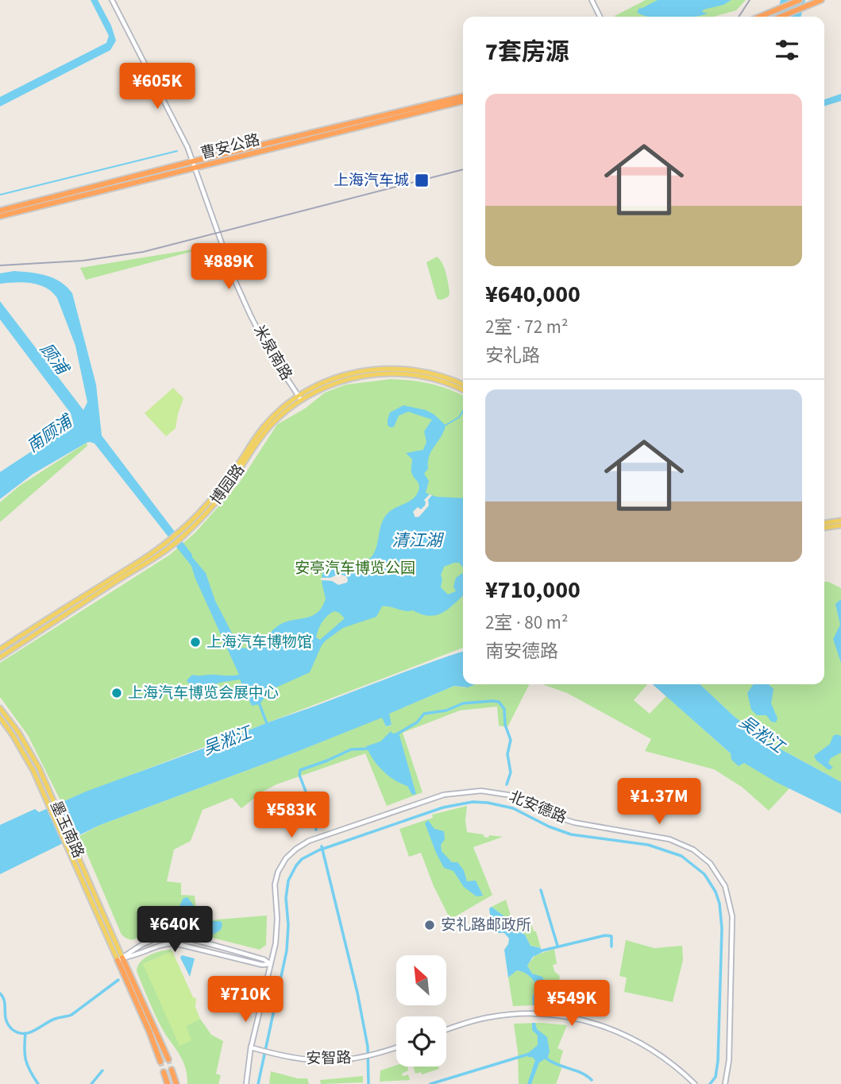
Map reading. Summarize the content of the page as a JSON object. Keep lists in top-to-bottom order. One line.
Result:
{"streets":{"highway":["曹安公路"],"main road":["博园路","墨玉南路"],"street":["米泉南路","北安德路","安智路"]},"crossings":[["曹安公路","米泉南路"],["米泉南路","博园路"],["北安德路","安智路"]],"water":["顾浦","南顾浦","清江湖","吴淞江"],"parks":["安亭汽车博览公园"],"places":{"transit":["上海汽车城"],"other":["上海汽车博物馆","上海汽车博览会展中心","安礼路邮政所"]},"north":"top left","page":{"heading":"7套房源","price":["¥605K","¥889K","¥1.37M","¥583K","¥640K","¥710K","¥549K"],"list":[{"name":"¥640,000","note":"2室 · 72 m² · 安礼路"},{"name":"¥710,000","note":"2室 · 80 m² · 南安德路"}]}}
